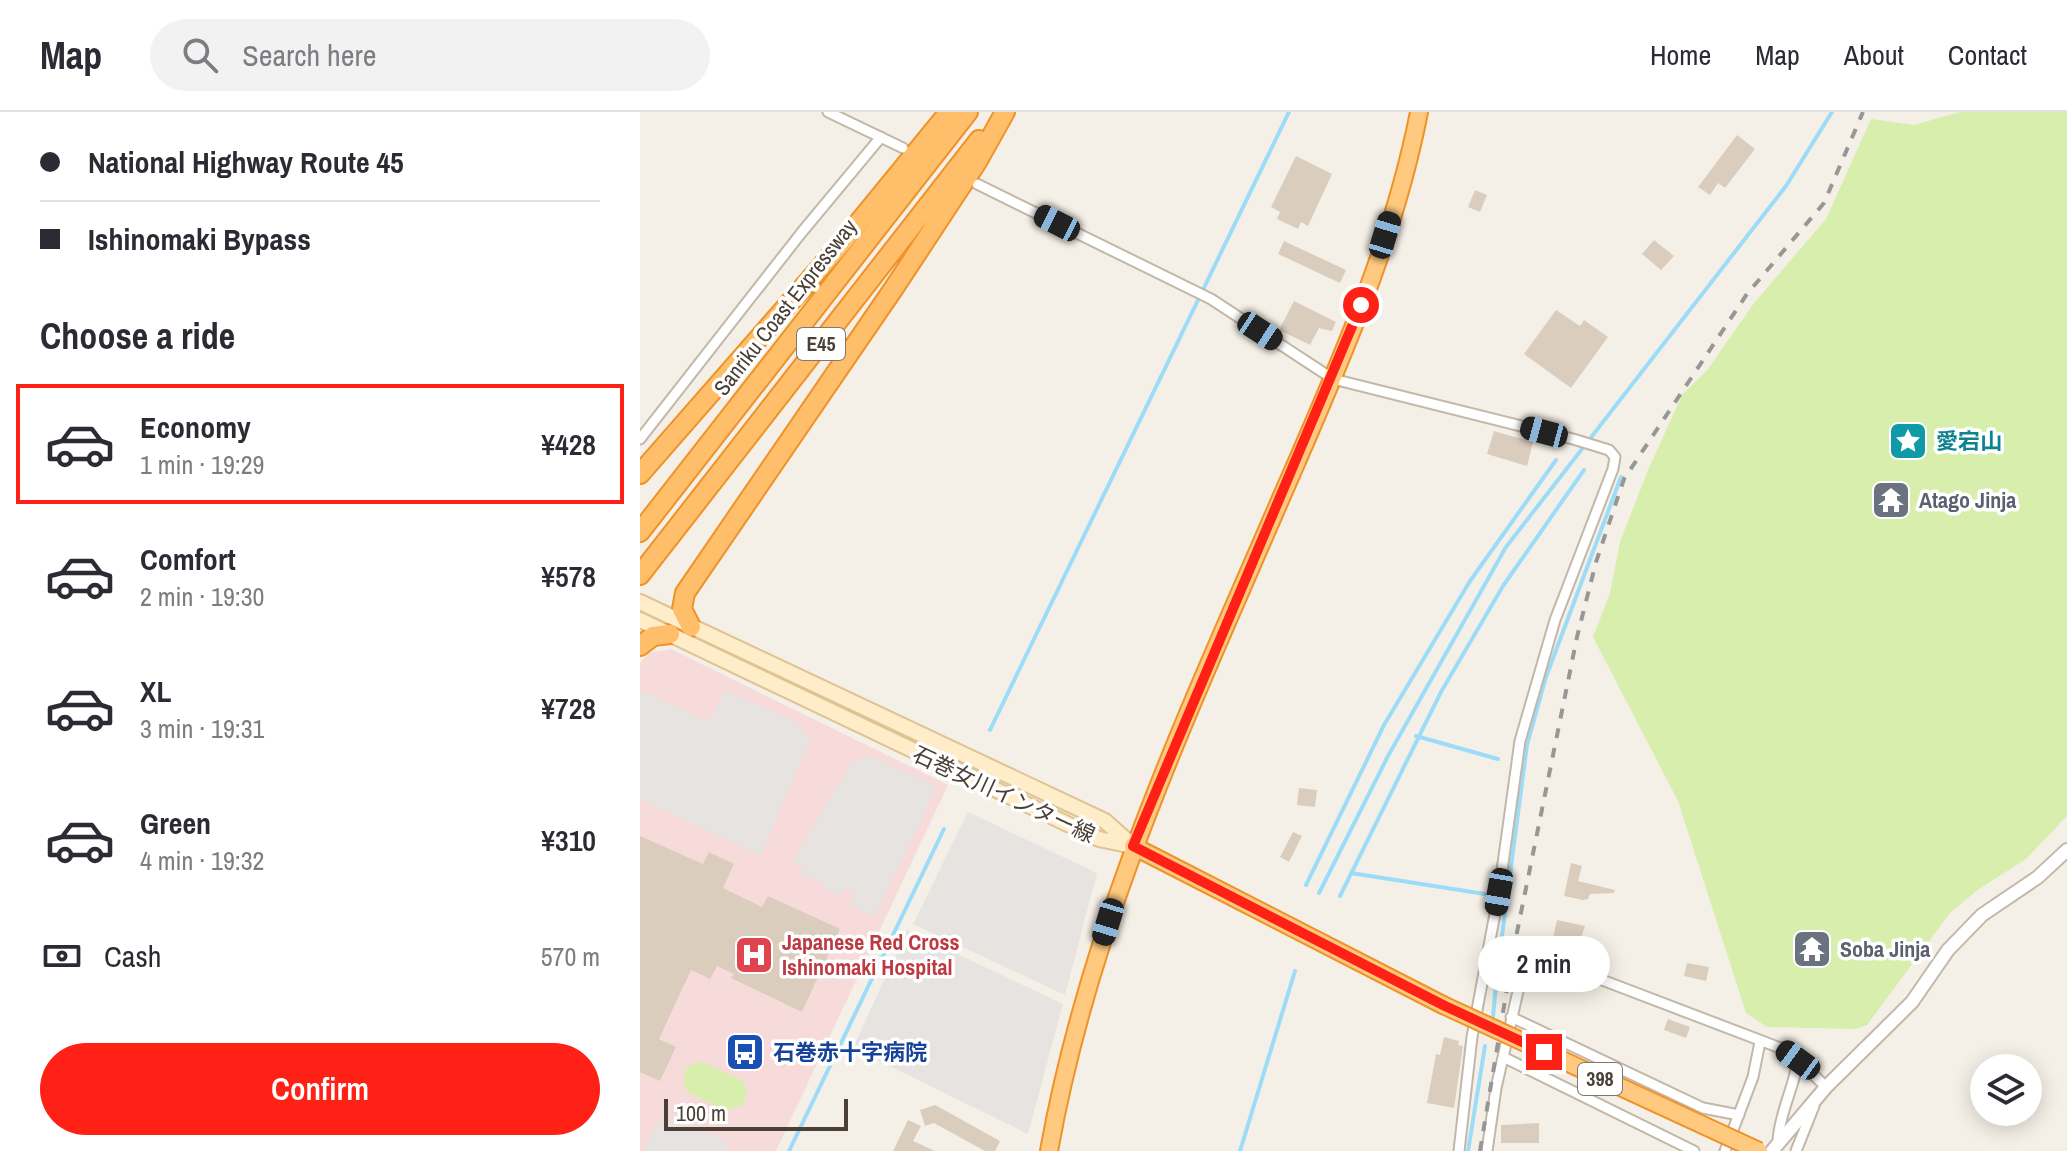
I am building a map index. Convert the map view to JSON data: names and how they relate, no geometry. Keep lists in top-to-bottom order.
{
  "streets": {
    "highway": ["Sanriku Coast Expressway", "E45", "398"],
    "main road": ["石巻女川インター線"]
  },
  "crossings": [
    ["石巻女川インター線", "398"]
  ],
  "places": {
    "place": ["愛宕山"],
    "temple": ["Atago Jinja", "Soba Jinja"],
    "hospital": ["Japanese Red Cross Ishinomaki Hospital"],
    "bus stop": ["石巻赤十字病院"]
  },
  "scale_bar": "100 m",
  "page": {
    "header": "Map",
    "search": "Search here",
    "nav": [
      "Home",
      "Map",
      "About",
      "Contact"
    ],
    "banner": ["National Highway Route 45", "Ishinomaki Bypass"],
    "heading": "Choose a ride",
    "list": [
      {
        "name": "Economy",
        "note": "1 min · 19:29",
        "value": "¥428"
      },
      {
        "name": "Comfort",
        "note": "2 min · 19:30",
        "value": "¥578"
      },
      {
        "name": "XL",
        "note": "3 min · 19:31",
        "value": "¥728"
      },
      {
        "name": "Green",
        "note": "4 min · 19:32",
        "value": "¥310"
      }
    ],
    "pay": ["Cash", "570 m"],
    "bubble": "2 min",
    "buttons": "Confirm",
    "scale": "100 m"
  }
}
